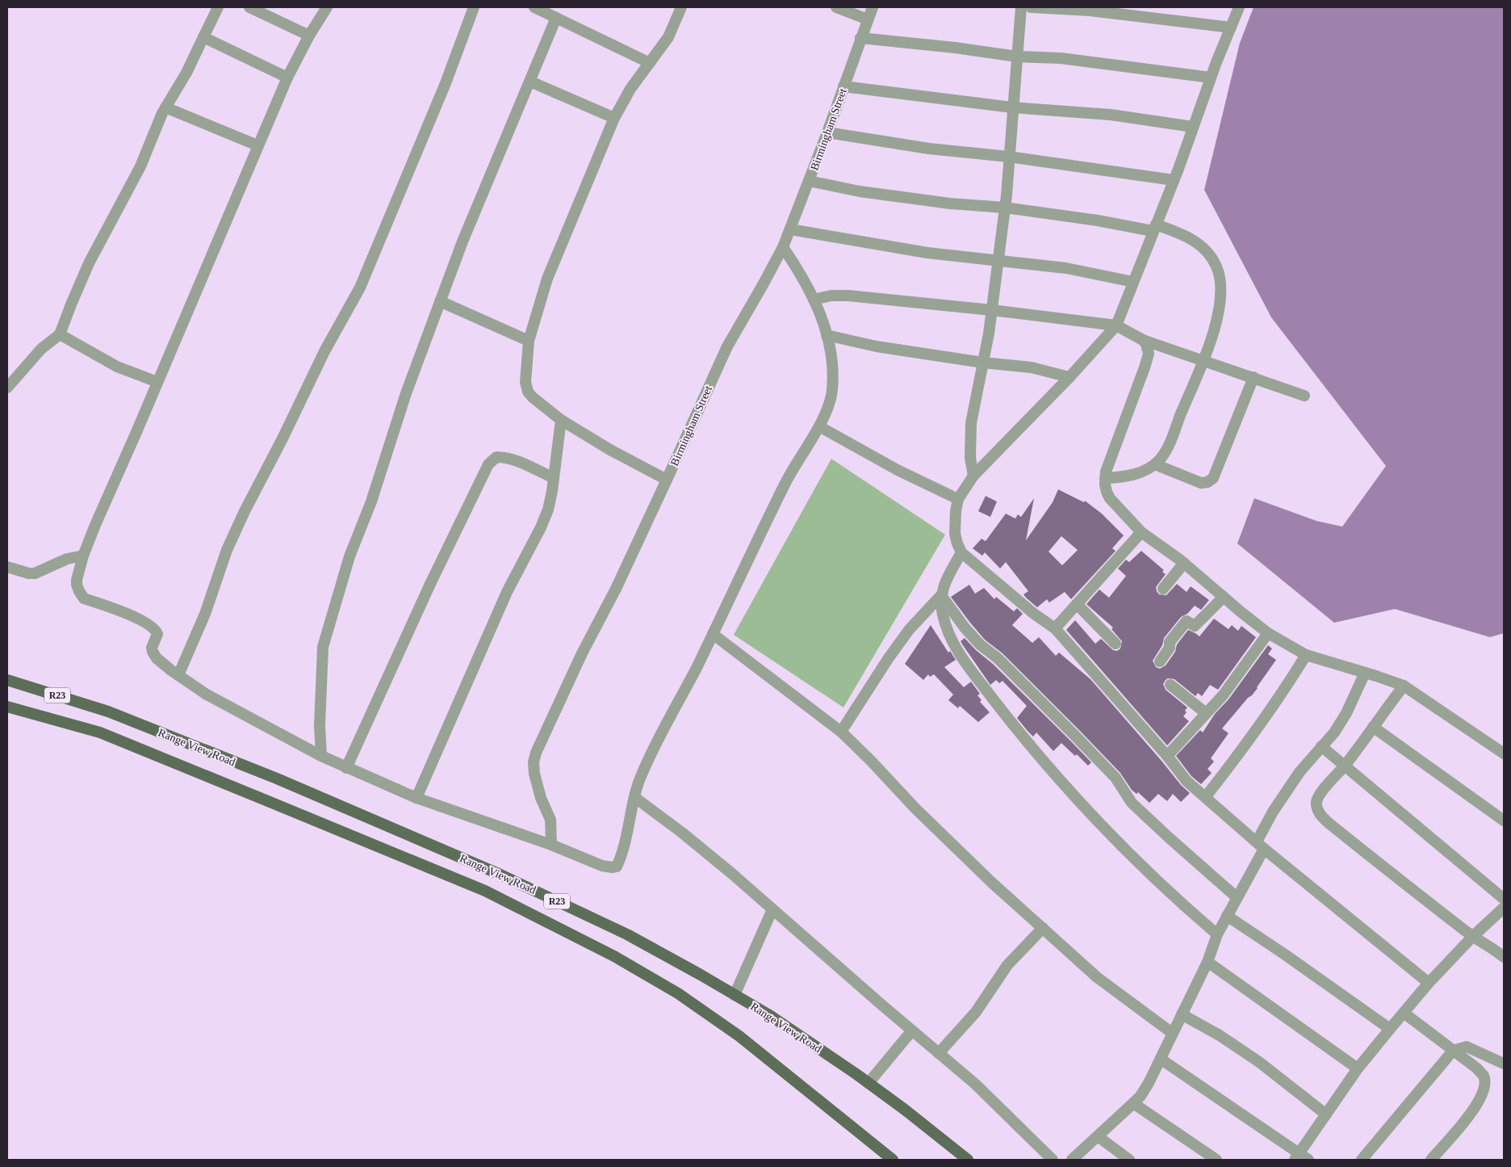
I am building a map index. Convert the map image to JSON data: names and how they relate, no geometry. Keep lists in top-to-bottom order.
{
  "streets": {
    "main road": ["R23", "Range View Road"],
    "street": ["Birmingham Street"]
  }
}
